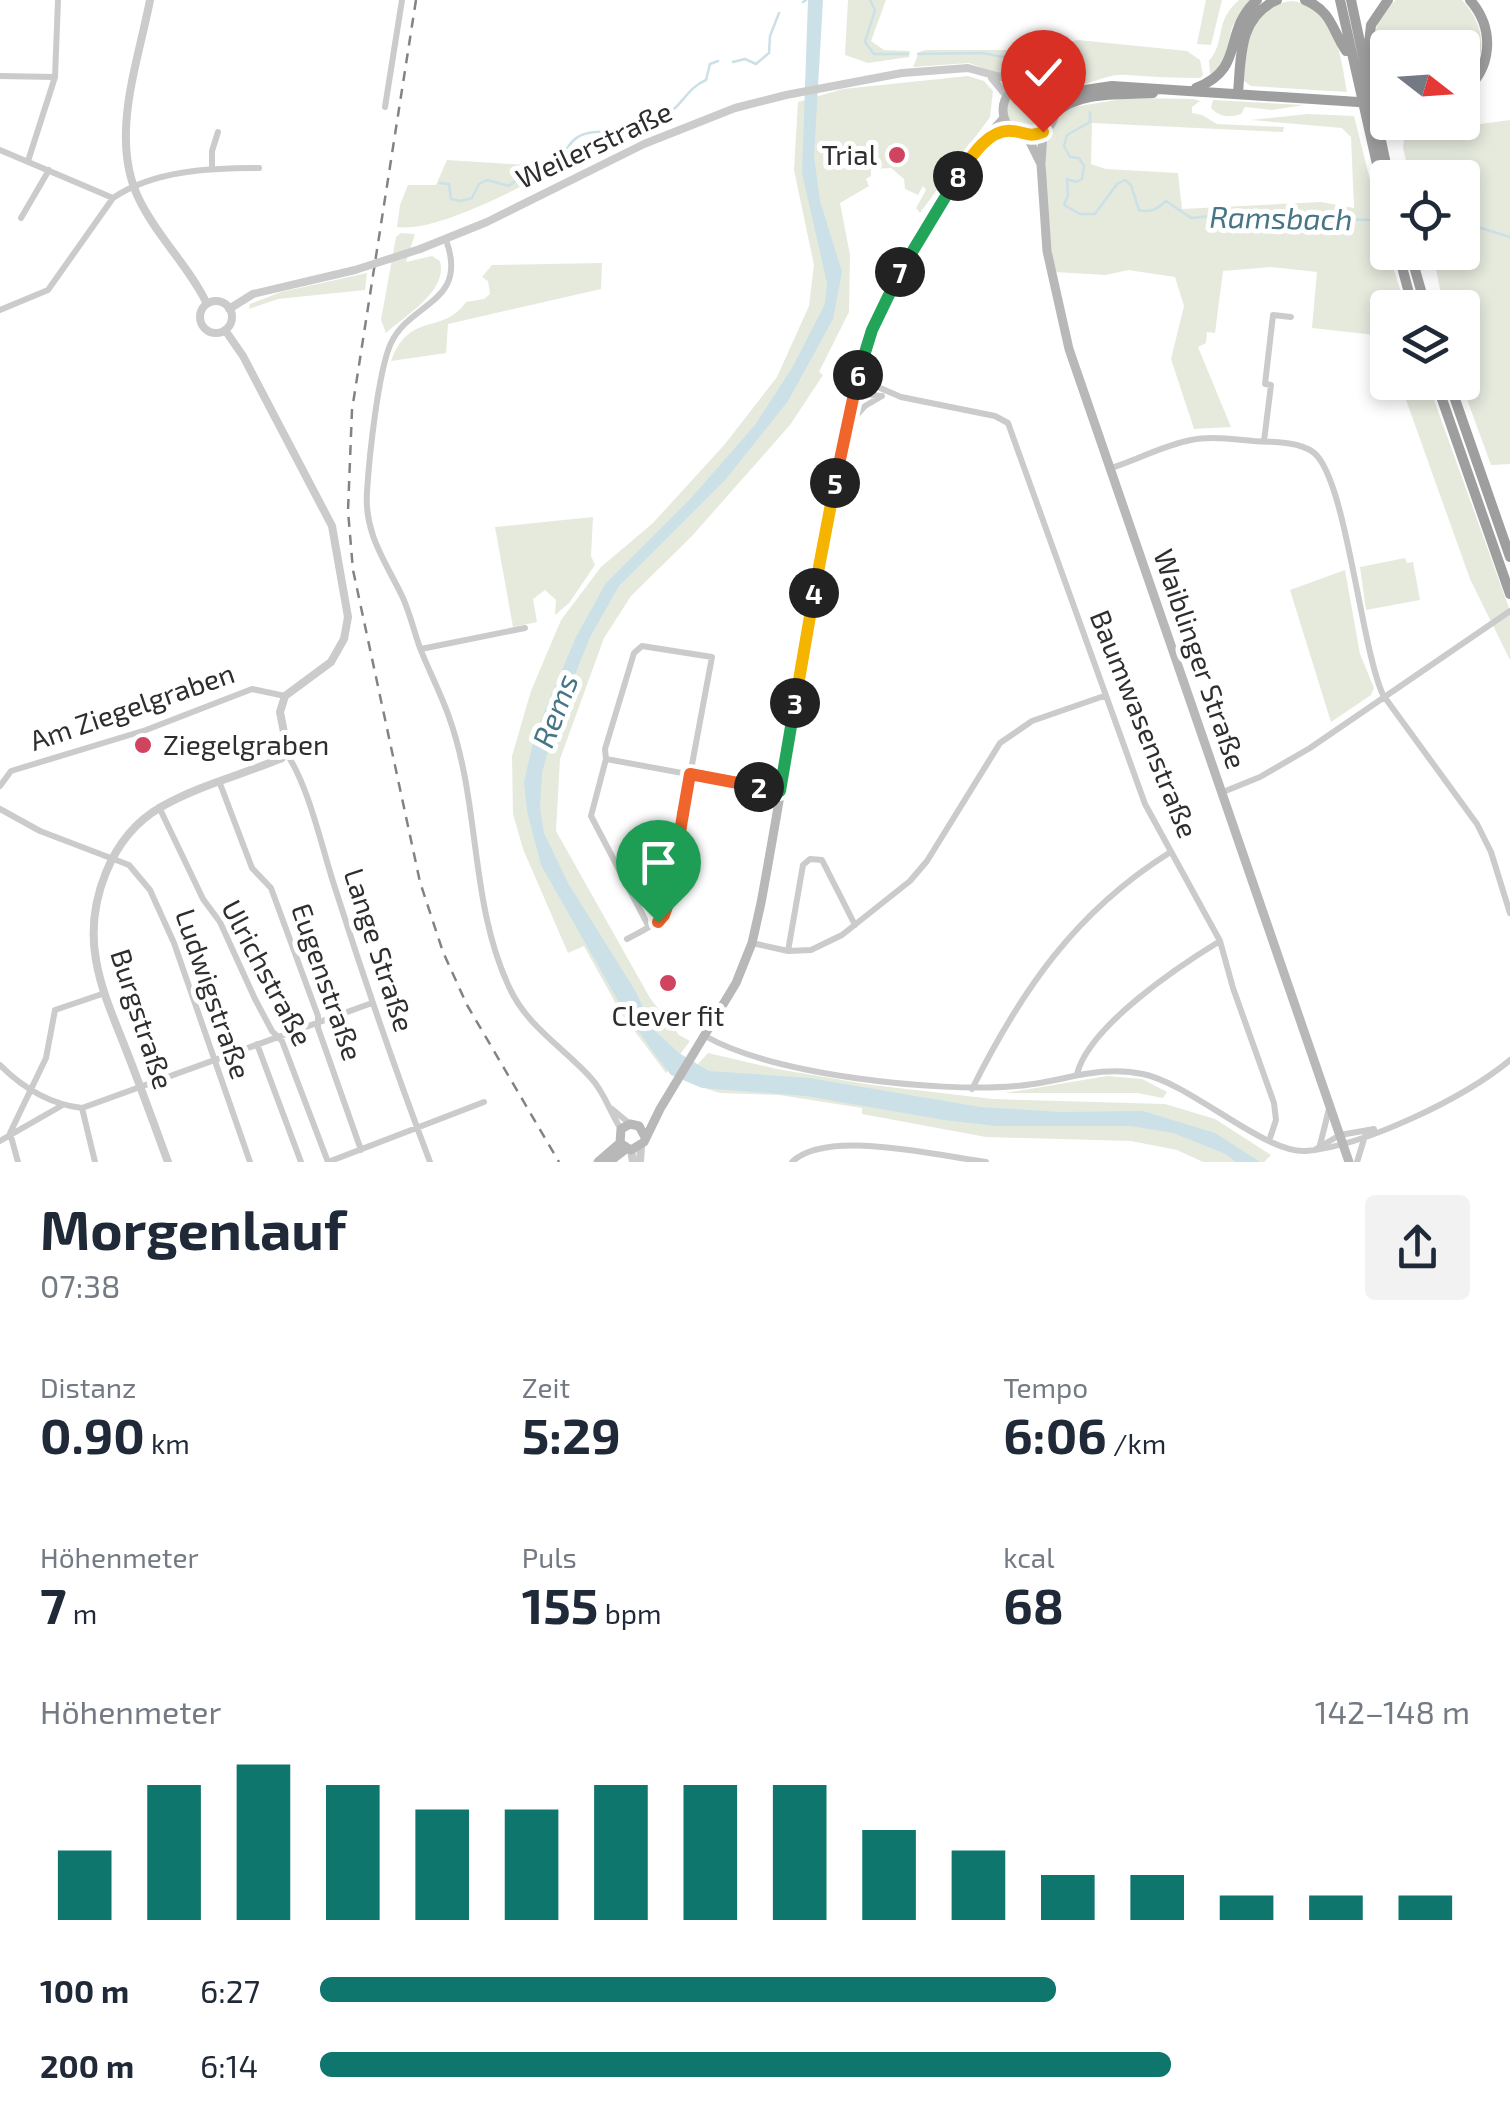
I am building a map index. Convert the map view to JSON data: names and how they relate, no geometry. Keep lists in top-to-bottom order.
{
  "streets": {
    "main road": ["Waiblinger Straße"],
    "street": [
      "Weilerstraße",
      "Am Ziegelgraben",
      "Baumwasenstraße",
      "Lange Straße",
      "Ulrichstraße",
      "Eugenstraße",
      "Ludwigstraße",
      "Burgstraße"
    ]
  },
  "crossings": [
    ["Weilerstraße", "Waiblinger Straße"],
    ["Lange Straße", "Burgstraße"],
    ["Ulrichstraße", "Burgstraße"],
    ["Eugenstraße", "Burgstraße"],
    ["Ludwigstraße", "Burgstraße"]
  ],
  "water": ["Ramsbach", "Rems"],
  "places": ["Trial", "Ziegelgraben", "Clever fit"],
  "north": "right",
  "page": {
    "pins": [
      "8",
      "7",
      "6",
      "5",
      "4",
      "3",
      "2"
    ],
    "heading": ["Morgenlauf", "07:38"],
    "stats": [
      ["Distanz", "0.90 km"],
      ["Zeit", "5:29"],
      ["Tempo", "6:06 /km"],
      ["Höhenmeter", "7 m"],
      ["Puls", "155 bpm"],
      ["kcal", "68"]
    ],
    "chart": ["Höhenmeter", "142–148 m"],
    "list": [
      {
        "name": "100 m",
        "note": "6:27"
      },
      {
        "name": "200 m",
        "note": "6:14"
      }
    ]
  }
}
